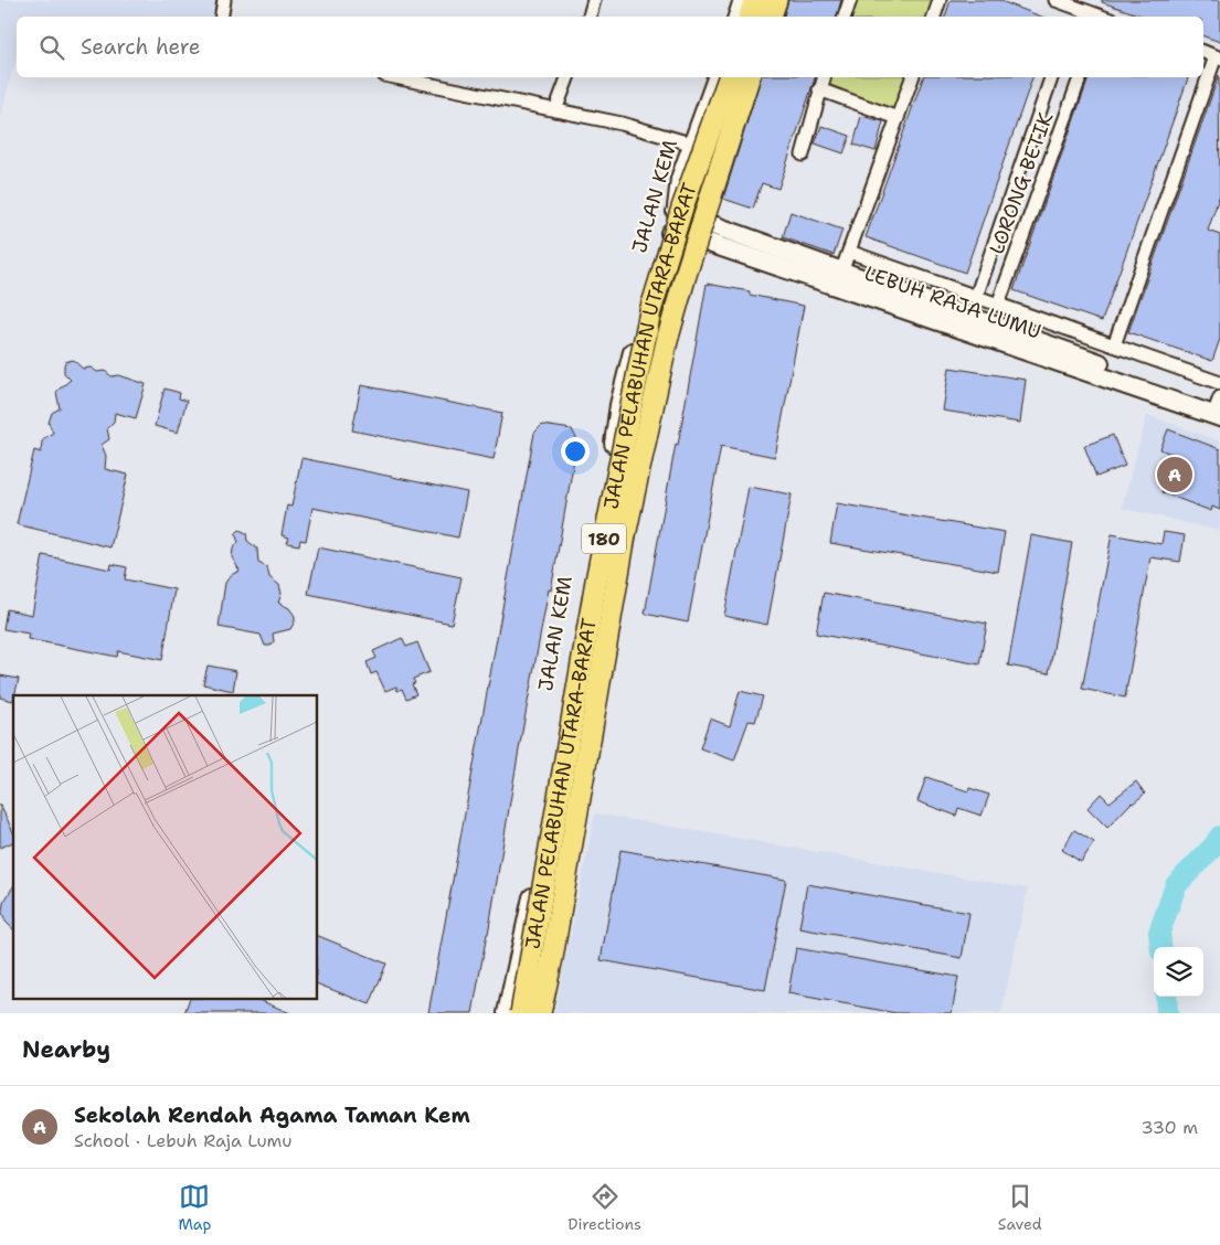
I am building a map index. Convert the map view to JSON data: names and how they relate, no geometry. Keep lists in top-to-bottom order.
{
  "streets": {
    "main road": ["JALAN PELABUHAN UTARA-BARAT", "180"],
    "street": ["LORONG BETIK", "JALAN KEM", "LEBUH RAJA LUMU"]
  },
  "crossings": [
    ["JALAN KEM", "LEBUH RAJA LUMU"]
  ],
  "page": {
    "search": "Search here",
    "pins": "A",
    "heading": "Nearby",
    "list": [
      {
        "mark": "A",
        "name": "Sekolah Rendah Agama Taman Kem",
        "note": "School · Lebuh Raja Lumu",
        "value": "330 m"
      }
    ],
    "nav": ["Map", "Directions", "Saved"]
  }
}
